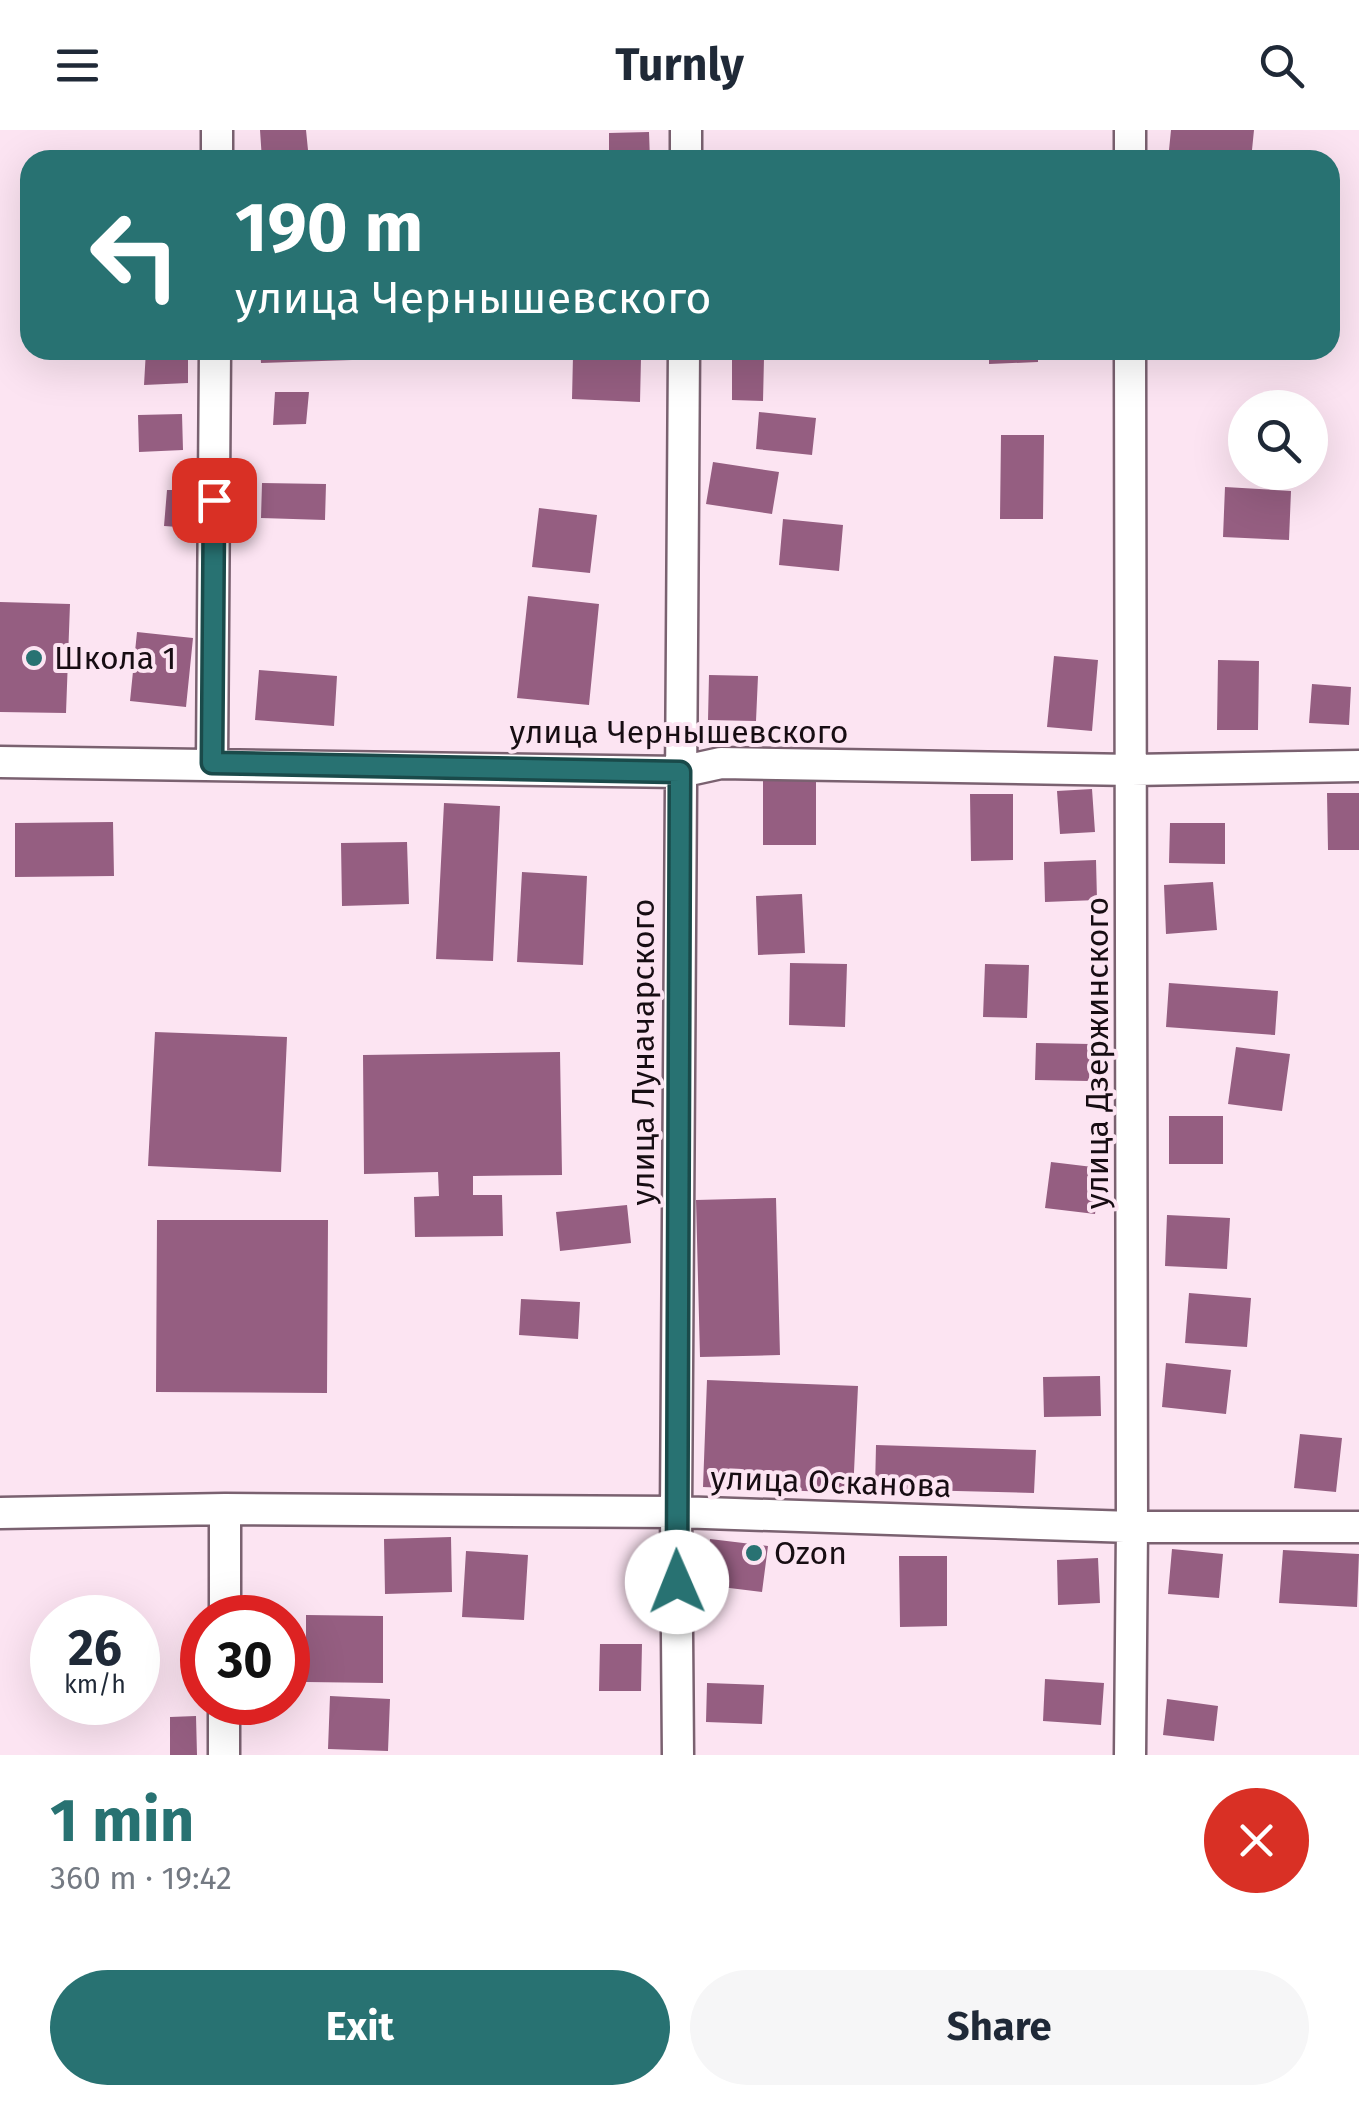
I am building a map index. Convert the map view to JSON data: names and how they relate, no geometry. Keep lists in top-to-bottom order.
{
  "streets": {
    "street": [
      "улица Чернышевского",
      "улица Луначарского",
      "улица Дзержинского",
      "улица Осканова"
    ]
  },
  "crossings": [
    ["улица Чернышевского", "улица Луначарского"],
    ["улица Чернышевского", "улица Дзержинского"],
    ["улица Луначарского", "улица Осканова"],
    ["улица Дзержинского", "улица Осканова"]
  ],
  "places": ["Школа 1", "Ozon"],
  "page": {
    "header": "Turnly",
    "turn": ["190 m", "улица Чернышевского"],
    "speed": "26 km/h",
    "limit": "30",
    "heading": ["1 min", "360 m · 19:42"],
    "buttons": ["Exit", "Share"]
  }
}
